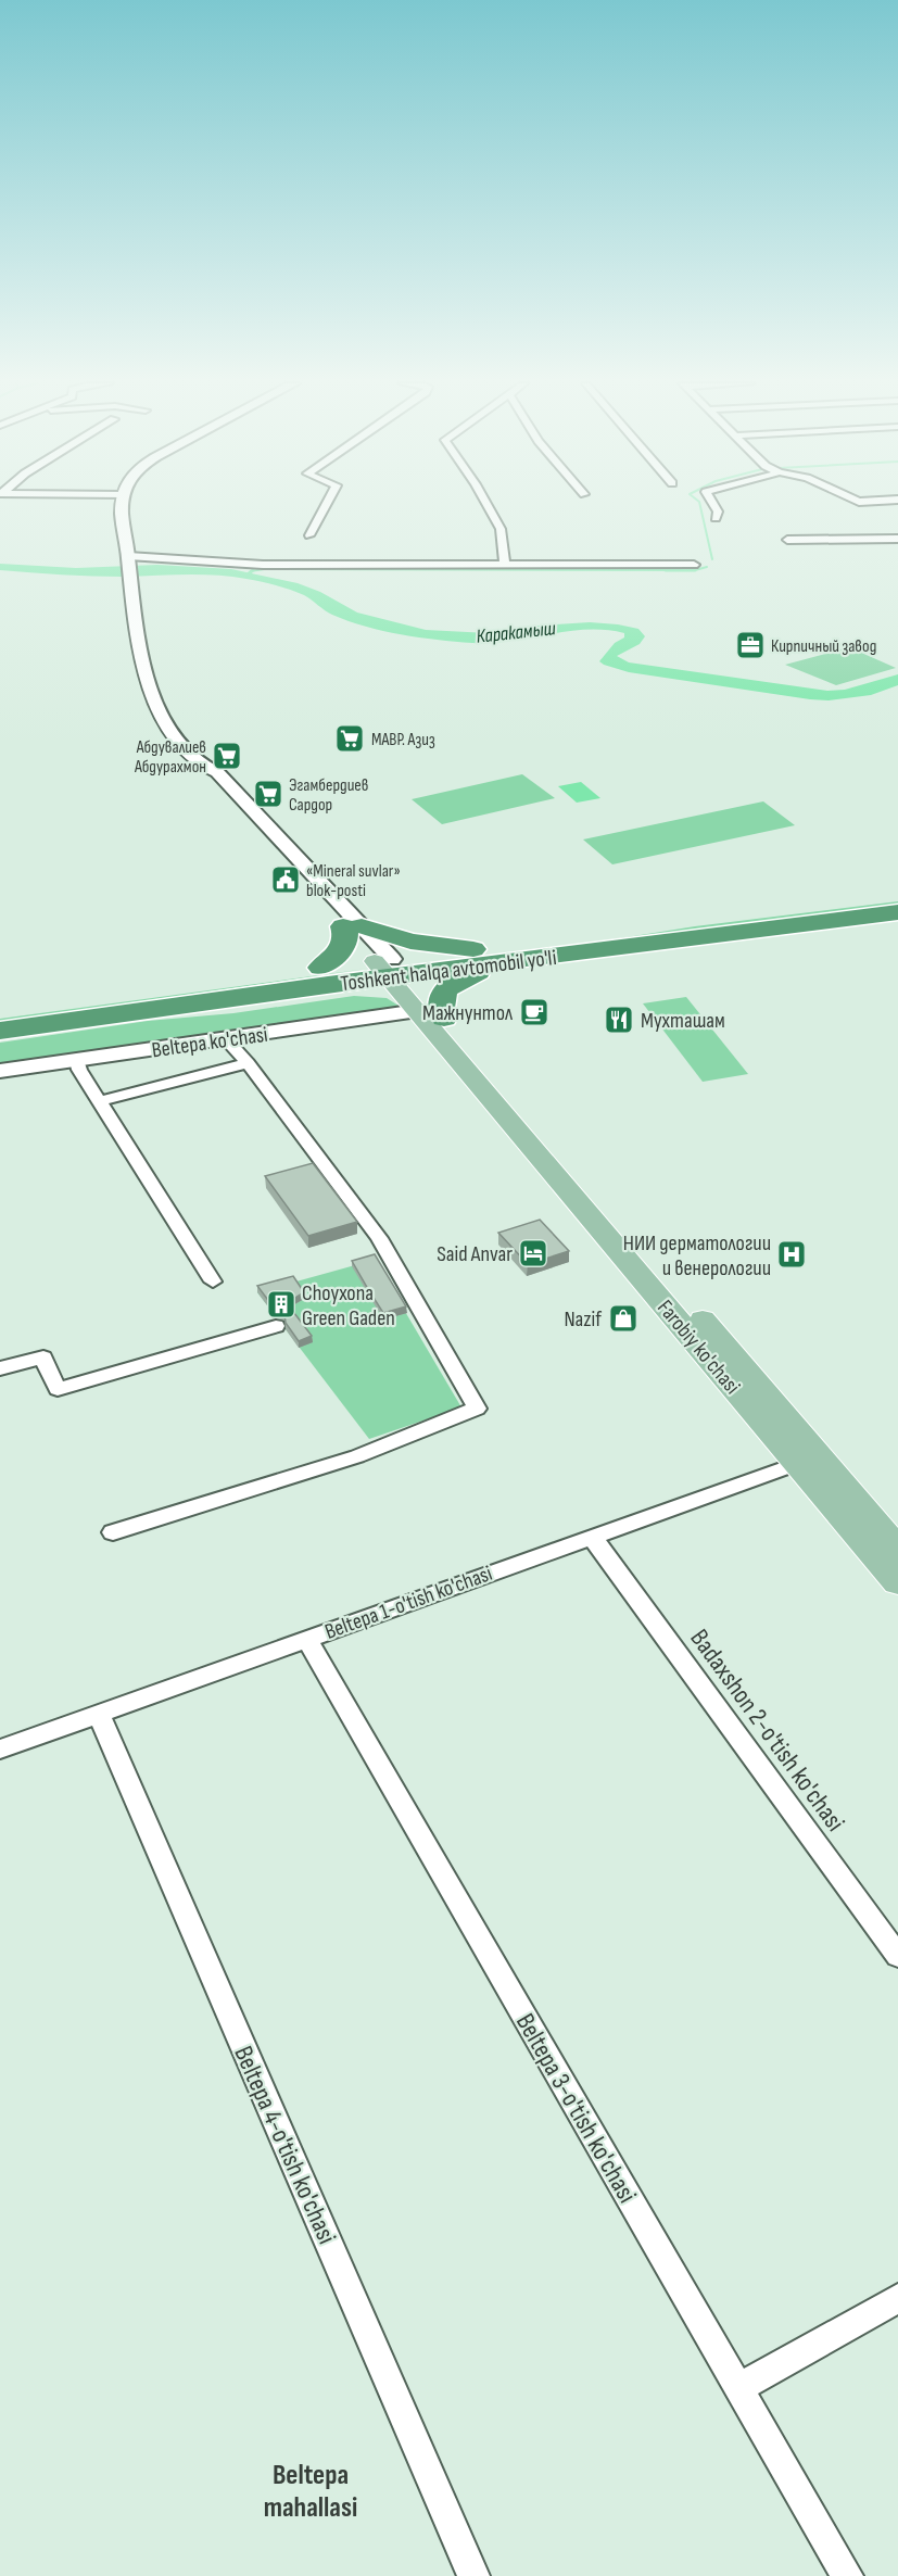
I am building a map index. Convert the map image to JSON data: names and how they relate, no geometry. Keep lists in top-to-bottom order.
{
  "streets": {
    "highway": ["Toshkent halqa avtomobil yo'li"],
    "main road": ["Beltepa ko'chasi", "Farobiy ko'chasi"],
    "street": [
      "Beltepa 1-o'tish ko'chasi",
      "Badaxshon 2-o'tish ko'chasi",
      "Beltepa 3-o'tish ko'chasi",
      "Beltepa 4-o'tish ko'chasi"
    ]
  },
  "crossings": [
    ["Toshkent halqa avtomobil yo'li", "Farobiy ko'chasi"],
    ["Beltepa ko'chasi", "Farobiy ko'chasi"],
    ["Farobiy ko'chasi", "Beltepa 1-o'tish ko'chasi"],
    ["Beltepa 1-o'tish ko'chasi", "Badaxshon 2-o'tish ko'chasi"],
    ["Beltepa 1-o'tish ko'chasi", "Beltepa 3-o'tish ko'chasi"],
    ["Beltepa 1-o'tish ko'chasi", "Beltepa 4-o'tish ko'chasi"]
  ],
  "districts": ["Beltepa mahallasi"],
  "water": ["Каракамыш"],
  "places": {
    "office": ["Кирпичный завод"],
    "supermarket": ["МАВР. Азиз", "Абдувалиев Абдурахмон", "Эгамбердиев Сардор"],
    "public building": ["«Mineral suvlar» blok-posti"],
    "cafe": ["Мажнунтол"],
    "restaurant": ["Мухташам"],
    "hotel": ["Said Anvar"],
    "hospital": ["НИИ дерматологии и венерологии"],
    "building": ["Choyxona Green Gaden"],
    "shop": ["Nazif"]
  }
}
